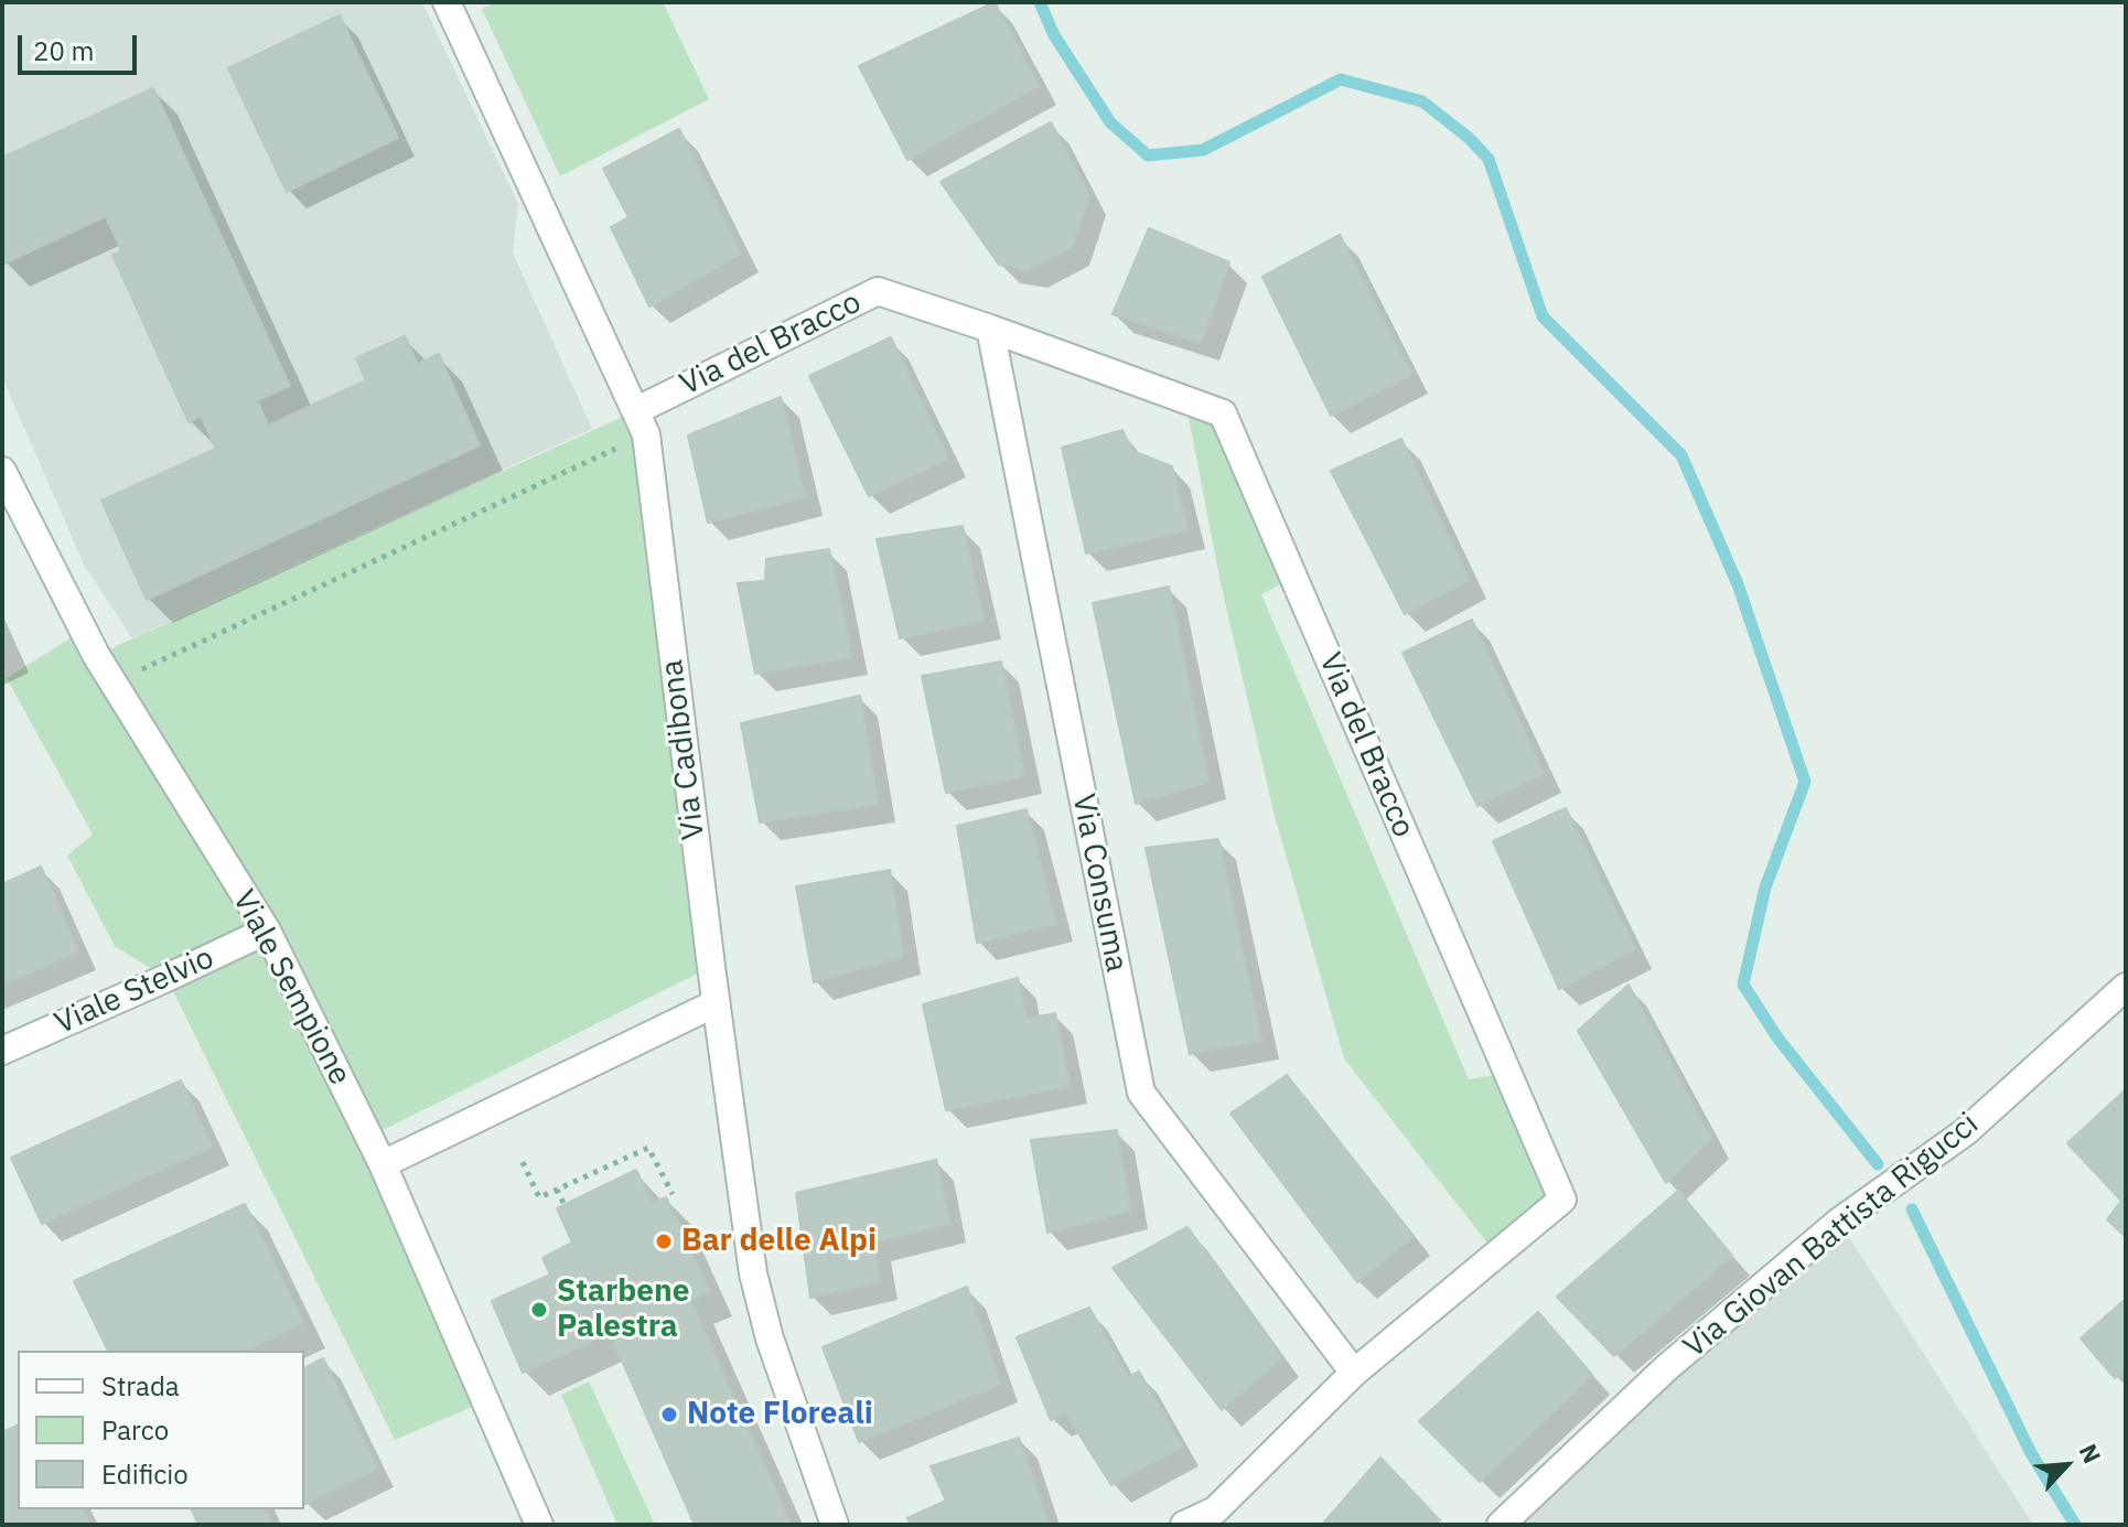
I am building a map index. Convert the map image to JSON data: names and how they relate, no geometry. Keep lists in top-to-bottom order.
{
  "streets": {
    "street": [
      "Via del Bracco",
      "Via Cadibona",
      "Via Consuma",
      "Viale Sempione",
      "Viale Stelvio",
      "Via Giovan Battista Rigucci"
    ]
  },
  "crossings": [
    ["Via del Bracco", "Via Cadibona"],
    ["Via del Bracco", "Via Consuma"],
    ["Viale Sempione", "Viale Stelvio"]
  ],
  "places": ["Bar delle Alpi", "Starbene Palestra", "Note Floreali"],
  "legend": ["Strada", "Parco", "Edificio"],
  "scale_bar": "20 m",
  "north": "top right"
}
